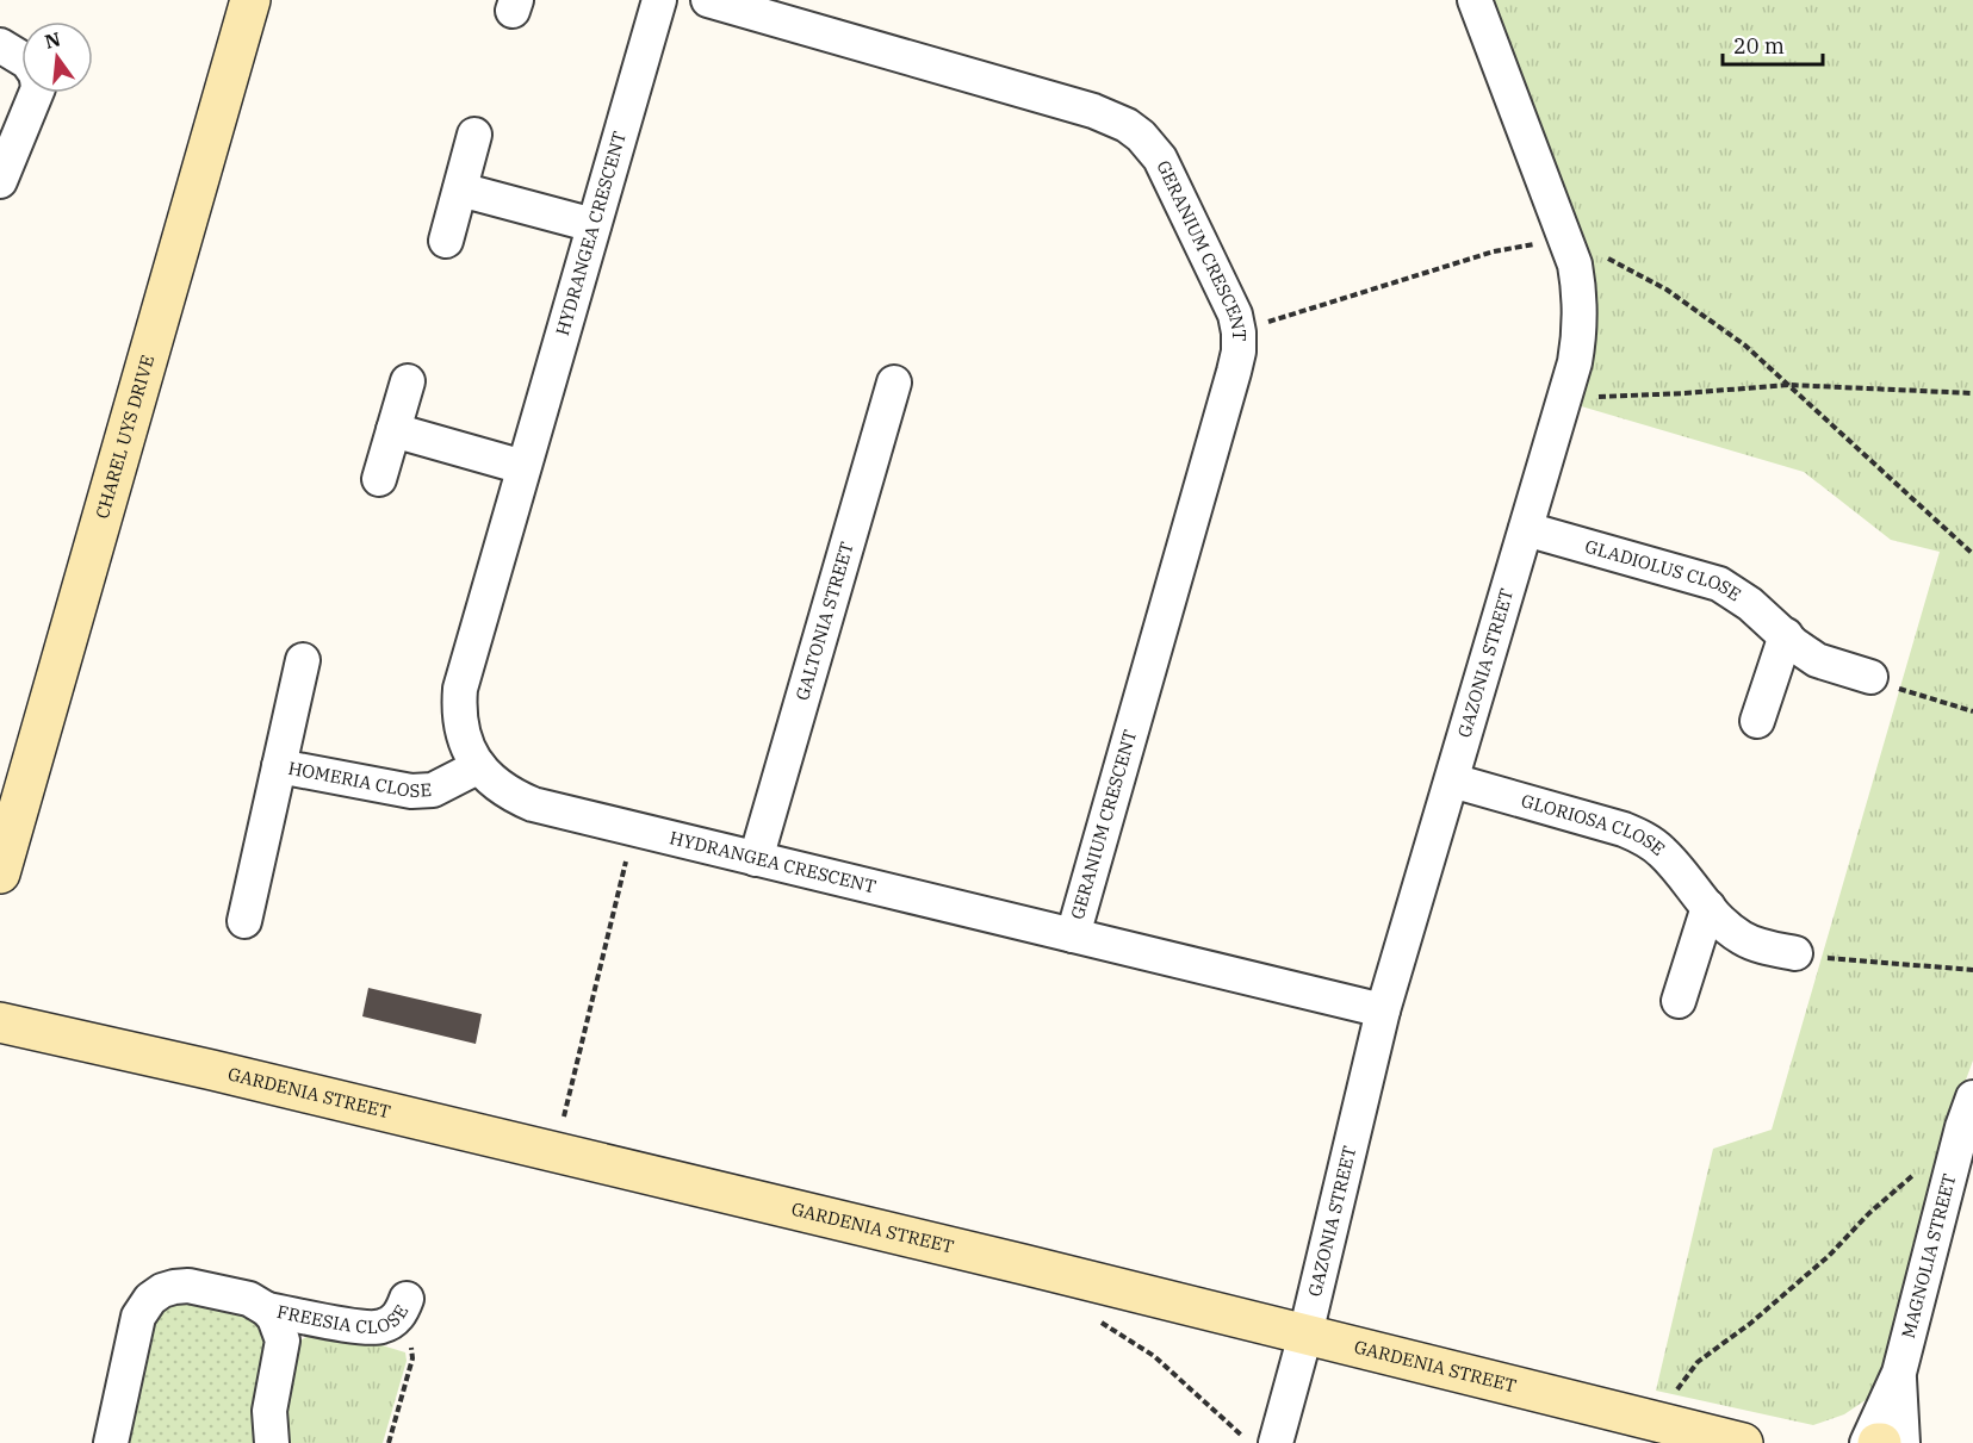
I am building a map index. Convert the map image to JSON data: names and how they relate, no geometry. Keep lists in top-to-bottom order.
{
  "streets": {
    "street": [
      "HYDRANGEA CRESCENT",
      "GERANIUM CRESCENT",
      "CHAREL UYS DRIVE",
      "GLADIOLUS CLOSE",
      "GALTONIA STREET",
      "GAZONIA STREET",
      "HOMERIA CLOSE",
      "GLORIOSA CLOSE",
      "GARDENIA STREET",
      "MAGNOLIA STREET",
      "FREESIA CLOSE"
    ]
  },
  "crossings": [
    ["HYDRANGEA CRESCENT", "GERANIUM CRESCENT"],
    ["HYDRANGEA CRESCENT", "GALTONIA STREET"],
    ["HYDRANGEA CRESCENT", "GAZONIA STREET"],
    ["HYDRANGEA CRESCENT", "HOMERIA CLOSE"],
    ["GLADIOLUS CLOSE", "GAZONIA STREET"],
    ["GAZONIA STREET", "GLORIOSA CLOSE"],
    ["GAZONIA STREET", "GARDENIA STREET"]
  ],
  "scale_bar": "20 m",
  "north": "top"
}
